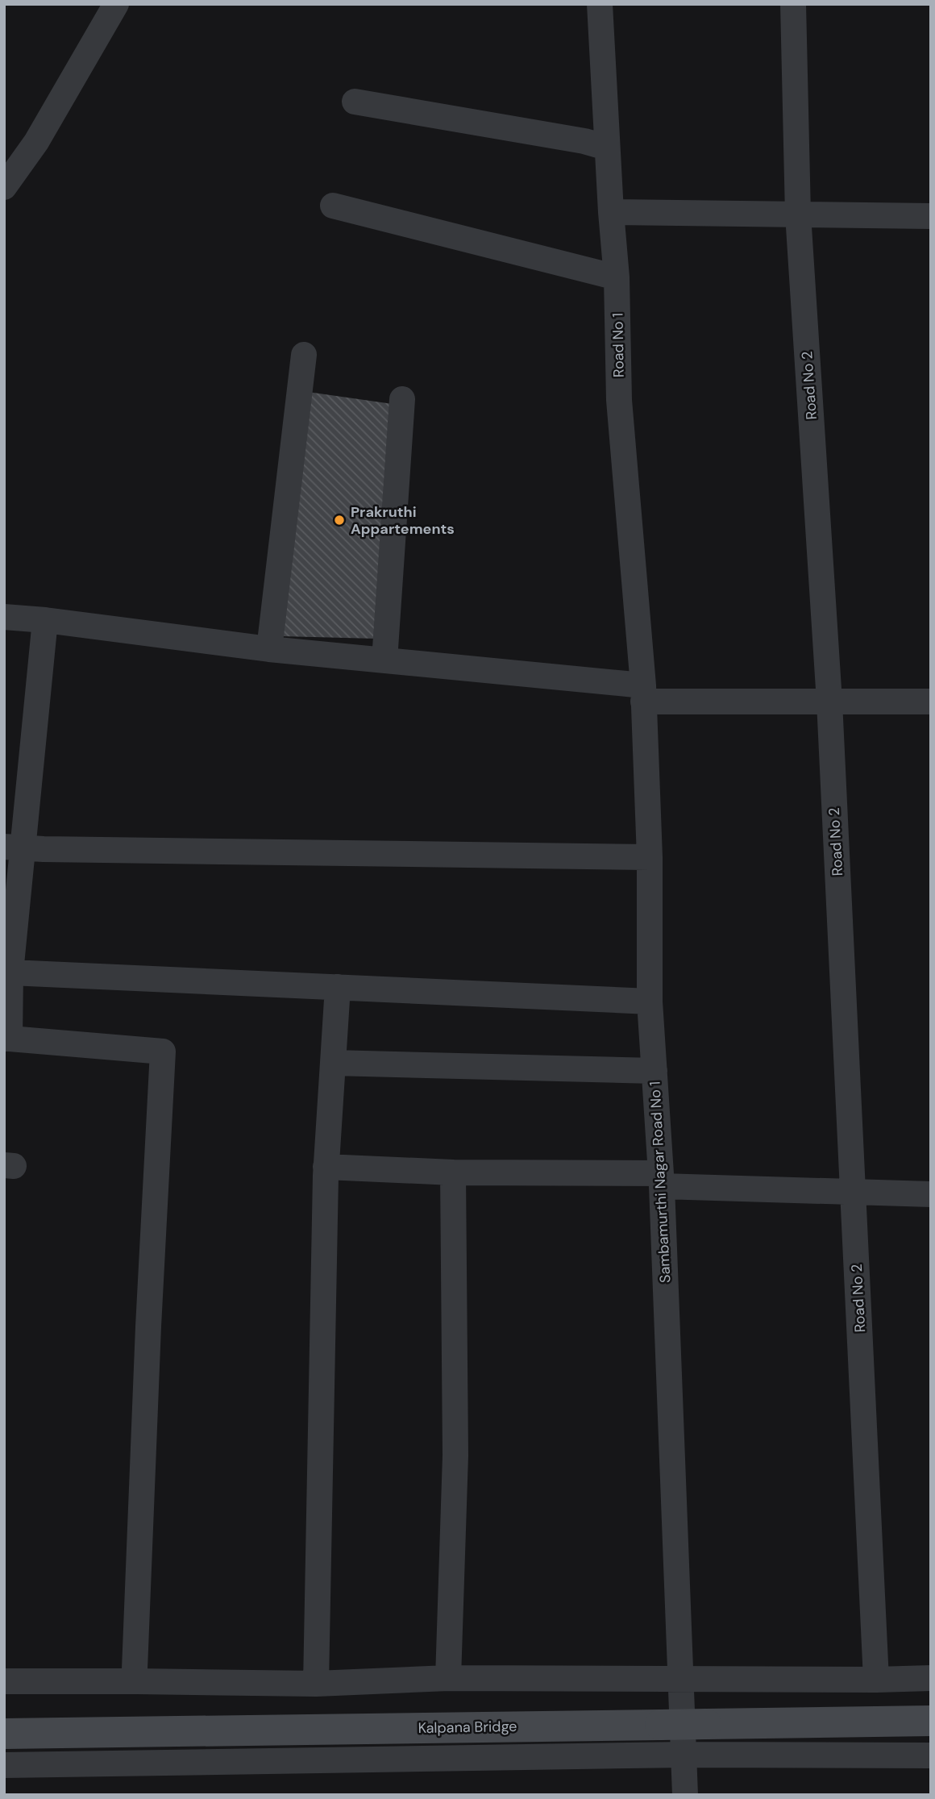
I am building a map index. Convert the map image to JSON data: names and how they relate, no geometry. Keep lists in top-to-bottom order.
{
  "streets": {
    "main road": ["Kalpana Bridge"],
    "street": ["Road No 1", "Road No 2", "Sambamurthi Nagar Road No 1"]
  },
  "crossings": [
    ["Road No 1", "Sambamurthi Nagar Road No 1"]
  ],
  "places": ["Prakruthi Appartements"]
}
